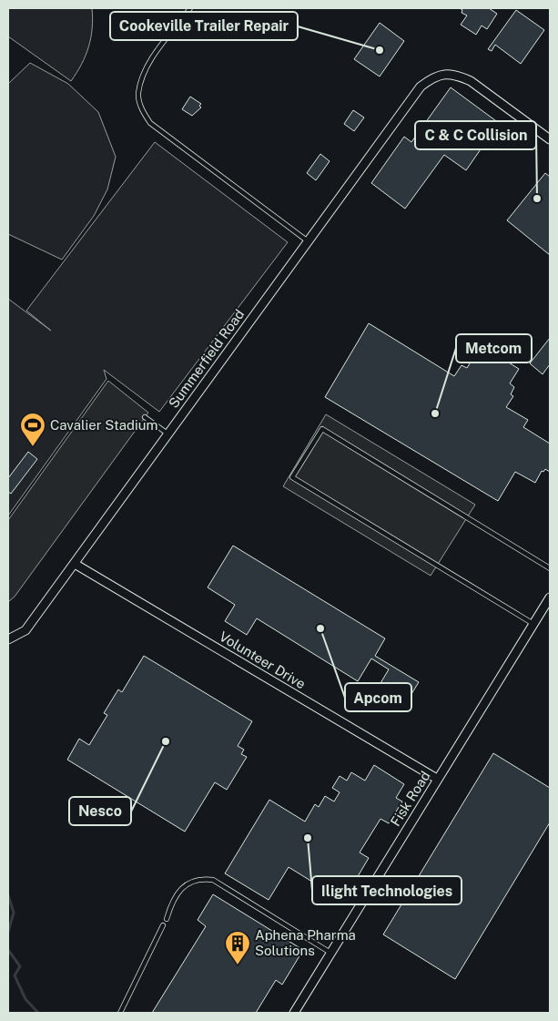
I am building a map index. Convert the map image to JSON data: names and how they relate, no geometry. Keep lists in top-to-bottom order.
{
  "streets": {
    "street": ["Summerfield Road", "Volunteer Drive", "Fisk Road"]
  },
  "crossings": [
    ["Summerfield Road", "Volunteer Drive"],
    ["Volunteer Drive", "Fisk Road"]
  ],
  "places": {
    "other": [
      "Cookeville Trailer Repair",
      "C & C Collision",
      "Metcom",
      "Apcom",
      "Nesco",
      "Ilight Technologies"
    ],
    "sports": ["Cavalier Stadium"],
    "building": ["Aphena Pharma Solutions"]
  }
}
